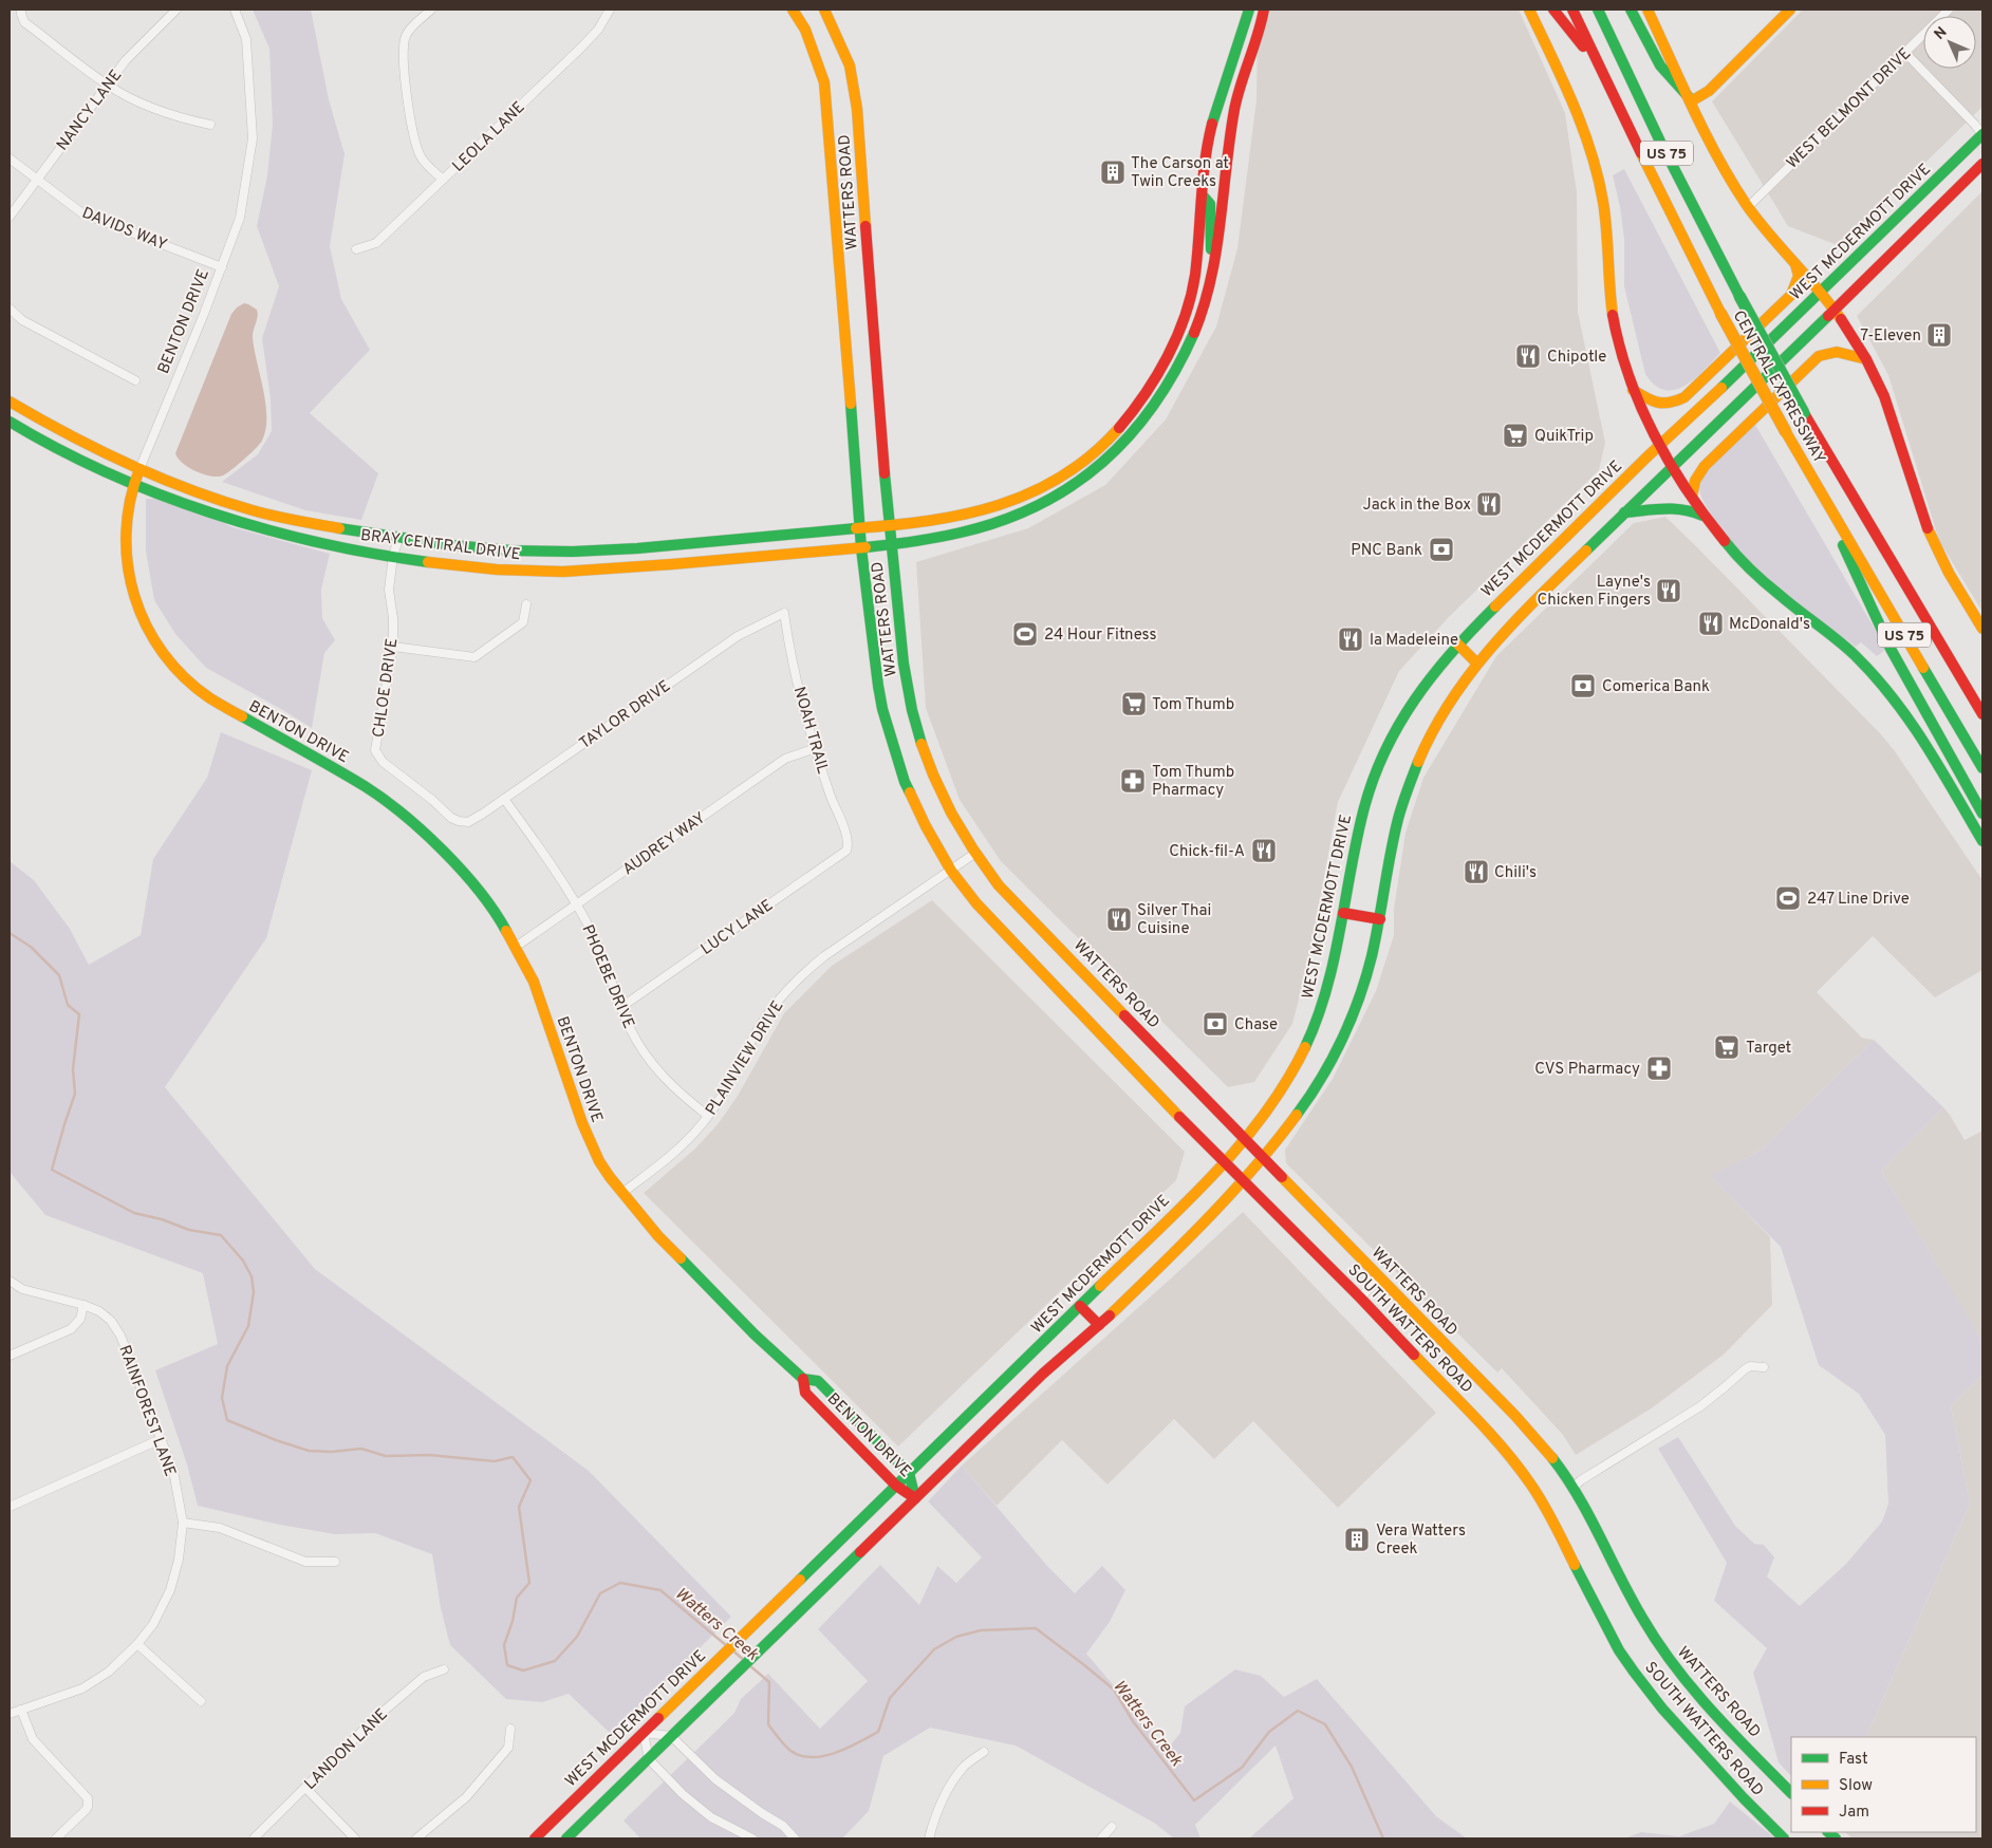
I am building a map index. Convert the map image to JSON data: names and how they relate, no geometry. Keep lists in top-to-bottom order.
{
  "streets": {
    "main road": [
      "US 75",
      "WATTERS ROAD",
      "WEST MCDERMOTT DRIVE",
      "BENTON DRIVE",
      "CENTRAL EXPRESSWAY",
      "BRAY CENTRAL DRIVE",
      "SOUTH WATTERS ROAD"
    ],
    "street": [
      "WEST BELMONT DRIVE",
      "NANCY LANE",
      "LEOLA LANE",
      "DAVIDS WAY",
      "CHLOE DRIVE",
      "TAYLOR DRIVE",
      "NOAH TRAIL",
      "AUDREY WAY",
      "LUCY LANE",
      "PHOEBE DRIVE",
      "PLAINVIEW DRIVE",
      "RAINFOREST LANE",
      "LANDON LANE"
    ]
  },
  "crossings": [
    ["NANCY LANE", "DAVIDS WAY"],
    ["WATTERS ROAD", "WEST MCDERMOTT DRIVE"],
    ["WATTERS ROAD", "BRAY CENTRAL DRIVE"],
    ["WATTERS ROAD", "PLAINVIEW DRIVE"],
    ["WATTERS ROAD", "SOUTH WATTERS ROAD"],
    ["DAVIDS WAY", "BENTON DRIVE"],
    ["WEST MCDERMOTT DRIVE", "BENTON DRIVE"],
    ["BENTON DRIVE", "BRAY CENTRAL DRIVE"],
    ["BENTON DRIVE", "AUDREY WAY"],
    ["BENTON DRIVE", "PLAINVIEW DRIVE"],
    ["BRAY CENTRAL DRIVE", "CHLOE DRIVE"],
    ["CHLOE DRIVE", "TAYLOR DRIVE"],
    ["TAYLOR DRIVE", "NOAH TRAIL"],
    ["TAYLOR DRIVE", "PHOEBE DRIVE"],
    ["NOAH TRAIL", "AUDREY WAY"],
    ["NOAH TRAIL", "LUCY LANE"],
    ["AUDREY WAY", "PHOEBE DRIVE"],
    ["LUCY LANE", "PHOEBE DRIVE"],
    ["PHOEBE DRIVE", "PLAINVIEW DRIVE"]
  ],
  "water": ["Watters Creek"],
  "places": {
    "building": ["The Carson at Twin Creeks", "7-Eleven", "Vera Watters Creek"],
    "restaurant": [
      "Chipotle",
      "Jack in the Box",
      "Layne's Chicken Fingers",
      "McDonald's",
      "la Madeleine",
      "Chick-fil-A",
      "Chili's",
      "Silver Thai Cuisine"
    ],
    "supermarket": ["QuikTrip", "Tom Thumb", "Target"],
    "bank": ["PNC Bank", "Comerica Bank", "Chase"],
    "sports": ["24 Hour Fitness", "247 Line Drive"],
    "pharmacy": ["Tom Thumb Pharmacy", "CVS Pharmacy"]
  },
  "legend": ["Fast", "Slow", "Jam"],
  "north": "top left"
}
